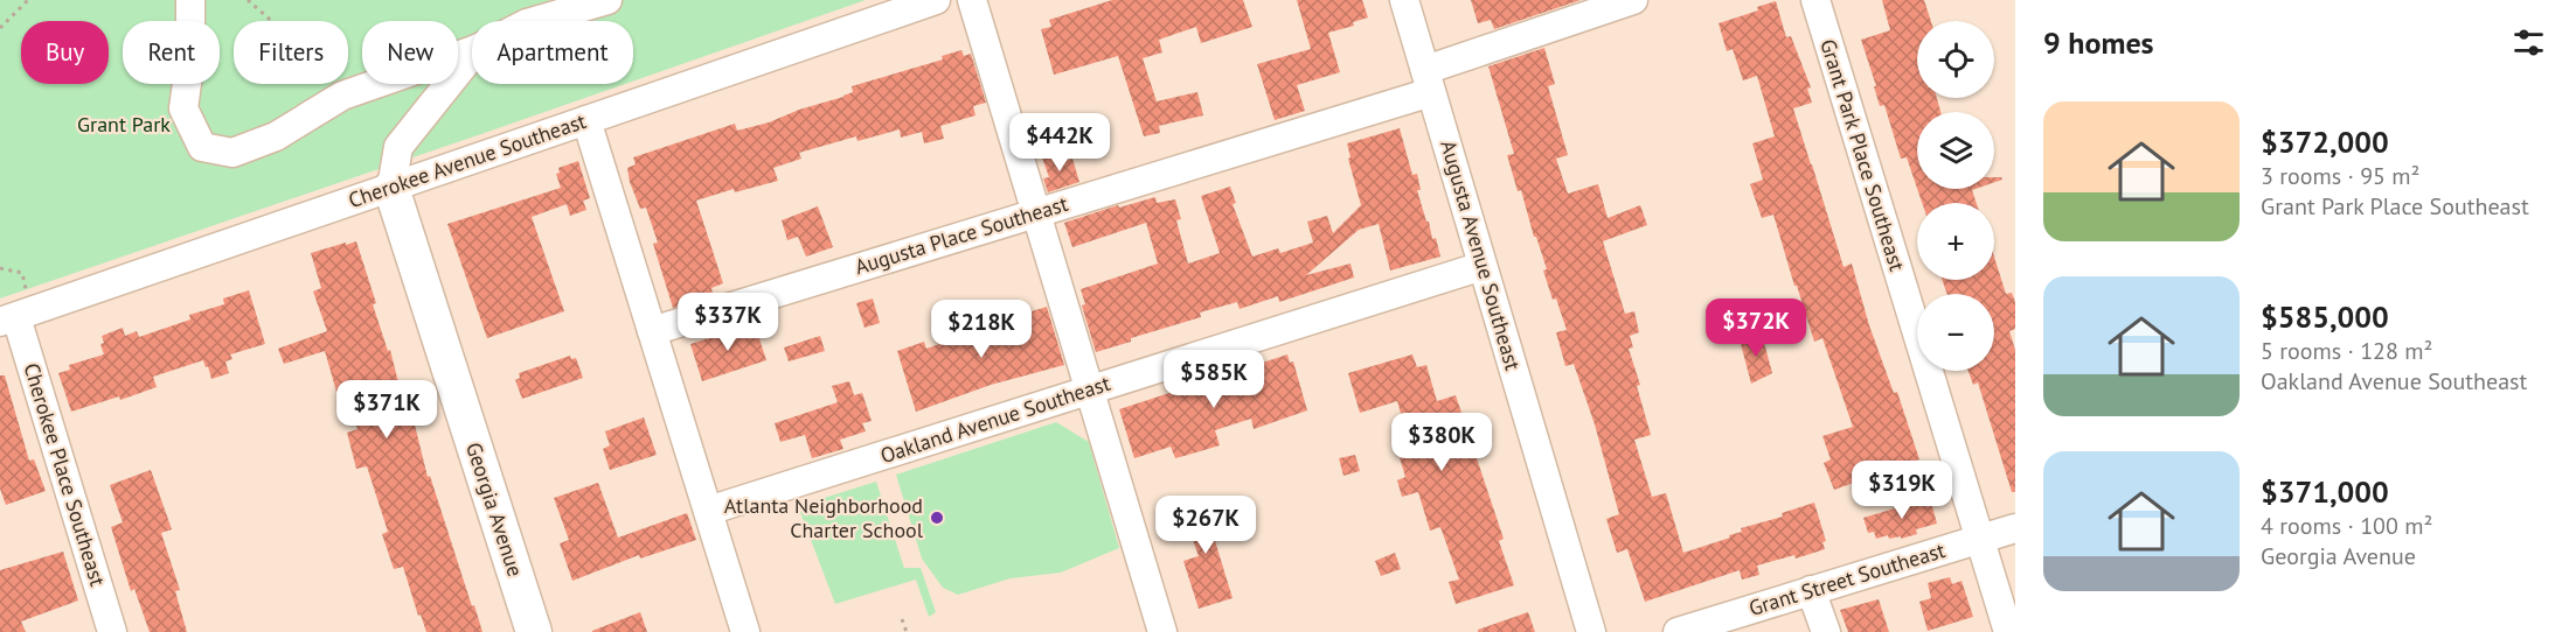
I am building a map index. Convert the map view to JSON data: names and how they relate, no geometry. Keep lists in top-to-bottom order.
{
  "streets": {
    "main road": ["Georgia Avenue"],
    "street": [
      "Grant Park Place Southeast",
      "Cherokee Avenue Southeast",
      "Augusta Place Southeast",
      "Augusta Avenue Southeast",
      "Oakland Avenue Southeast",
      "Cherokee Place Southeast",
      "Grant Street Southeast"
    ]
  },
  "crossings": [
    ["Grant Park Place Southeast", "Grant Street Southeast"],
    ["Cherokee Avenue Southeast", "Cherokee Place Southeast"],
    ["Cherokee Avenue Southeast", "Georgia Avenue"],
    ["Augusta Place Southeast", "Augusta Avenue Southeast"],
    ["Augusta Avenue Southeast", "Oakland Avenue Southeast"]
  ],
  "parks": ["Grant Park"],
  "places": ["Atlanta Neighborhood Charter School"],
  "page": {
    "heading": "9 homes",
    "map_buttons": ["+", "−"],
    "chip": [
      "Buy",
      "Rent",
      "Filters",
      "New",
      "Apartment"
    ],
    "list": [
      {
        "name": "$372,000",
        "note": "3 rooms · 95 m² · Grant Park Place Southeast"
      },
      {
        "name": "$585,000",
        "note": "5 rooms · 128 m² · Oakland Avenue Southeast"
      },
      {
        "name": "$371,000",
        "note": "4 rooms · 100 m² · Georgia Avenue"
      }
    ],
    "price": [
      "$442K",
      "$337K",
      "$372K",
      "$218K",
      "$585K",
      "$371K",
      "$380K",
      "$319K",
      "$267K"
    ]
  }
}
